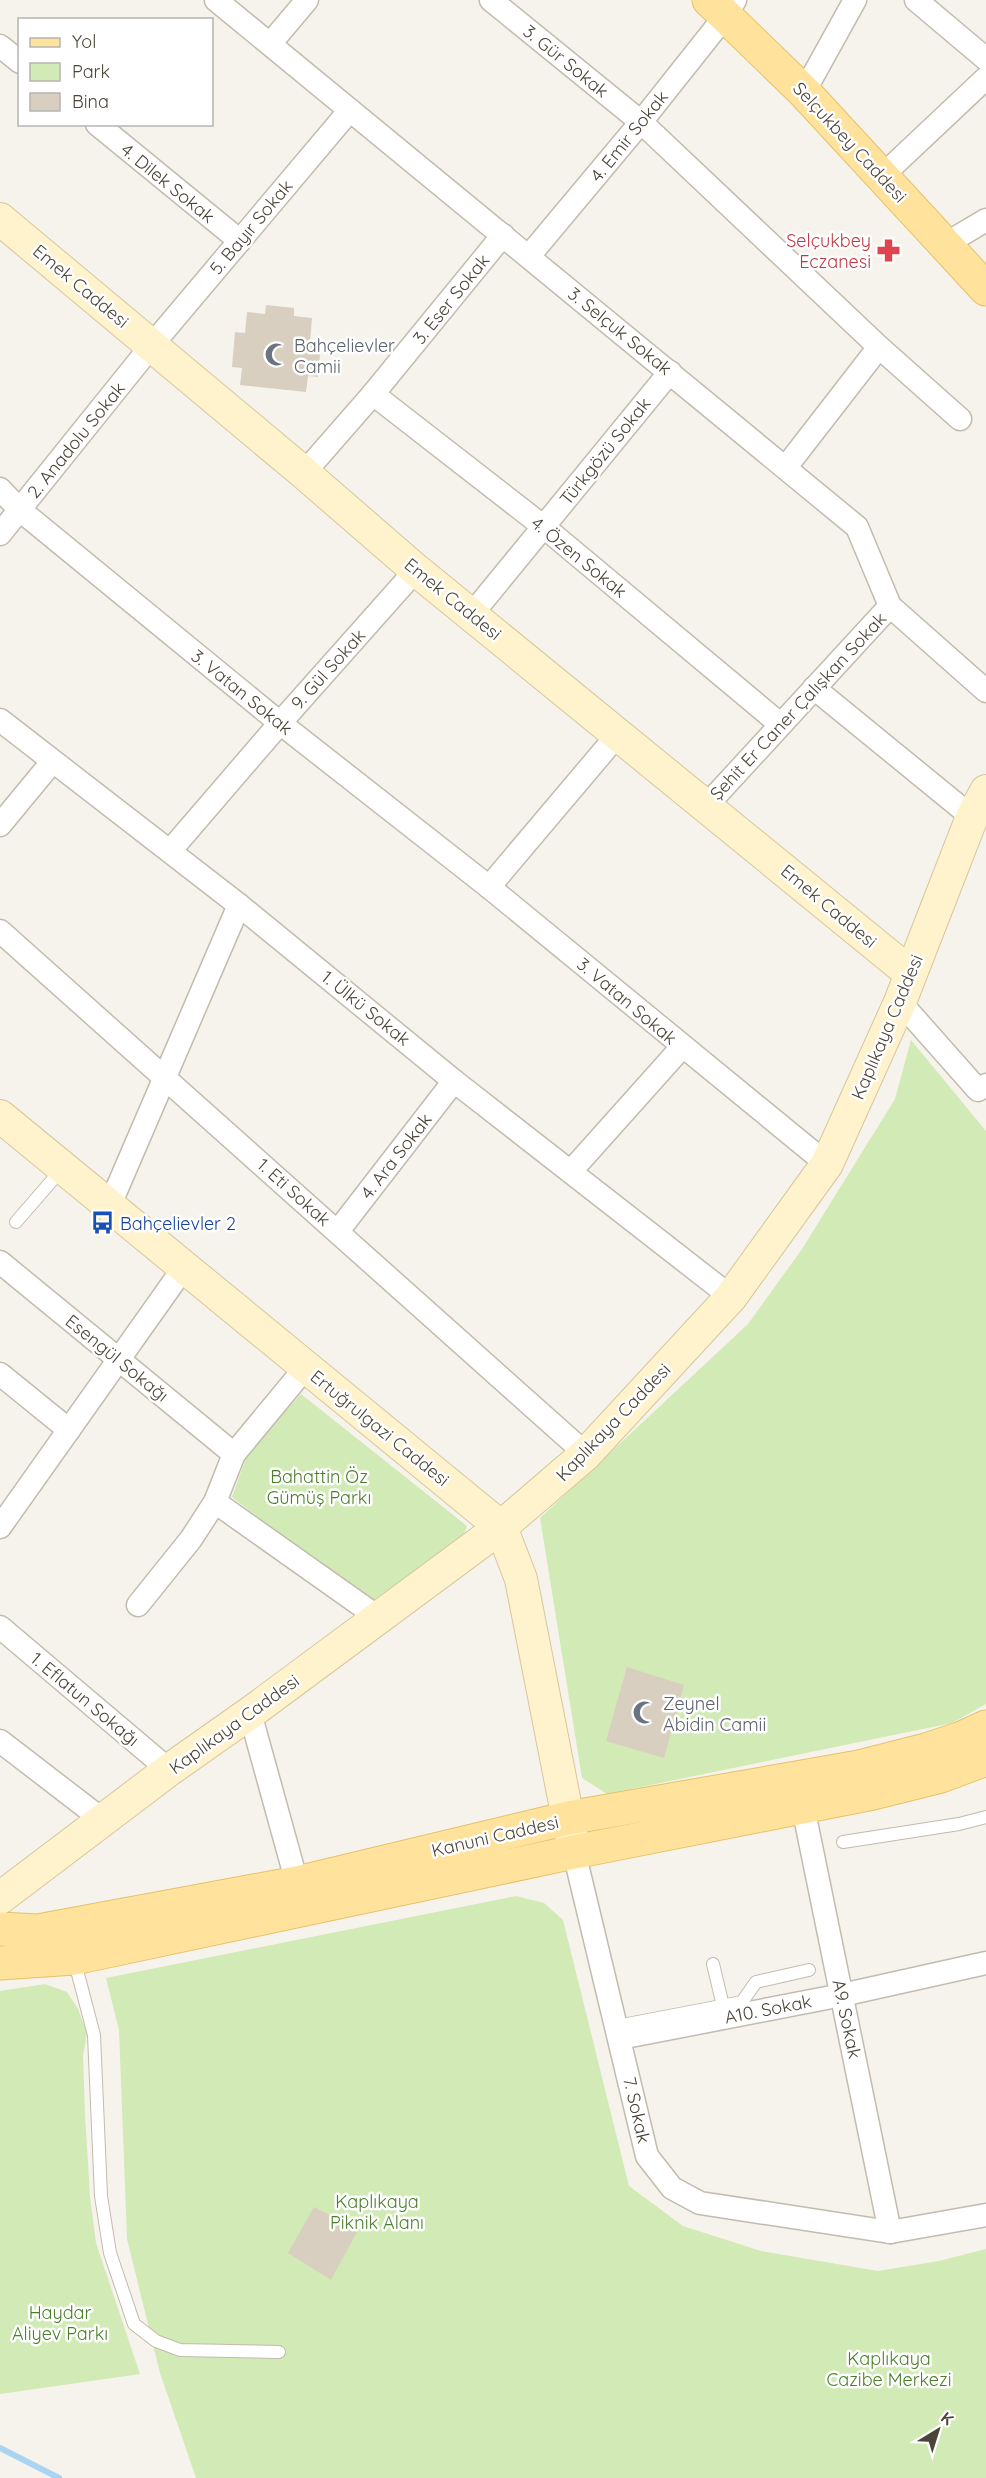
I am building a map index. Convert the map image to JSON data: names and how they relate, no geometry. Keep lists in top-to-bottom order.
{
  "streets": {
    "main road": [
      "Selçukbey Caddesi",
      "Emek Caddesi",
      "Kaplıkaya Caddesi",
      "Ertuğrulgazi Caddesi",
      "Kanuni Caddesi"
    ],
    "street": [
      "3. Gür Sokak",
      "4. Emir Sokak",
      "4. Dilek Sokak",
      "5. Bayır Sokak",
      "3. Eser Sokak",
      "3. Selçuk Sokak",
      "2. Anadolu Sokak",
      "Türkgözü Sokak",
      "4. Özen Sokak",
      "9. Gül Sokak",
      "3. Vatan Sokak",
      "Şehit Er Caner Çalışkan Sokak",
      "1. Ülkü Sokak",
      "4. Ara Sokak",
      "1. Eti Sokak",
      "Esengül Sokağı",
      "1. Eflatun Sokağı",
      "A10. Sokak",
      "A9. Sokak",
      "7. Sokak"
    ]
  },
  "crossings": [
    ["3. Gür Sokak", "4. Emir Sokak"],
    ["4. Emir Sokak", "Selçukbey Caddesi"],
    ["4. Emir Sokak", "3. Selçuk Sokak"],
    ["4. Dilek Sokak", "5. Bayır Sokak"],
    ["5. Bayır Sokak", "Emek Caddesi"],
    ["5. Bayır Sokak", "3. Selçuk Sokak"],
    ["5. Bayır Sokak", "2. Anadolu Sokak"],
    ["Emek Caddesi", "3. Eser Sokak"],
    ["Emek Caddesi", "2. Anadolu Sokak"],
    ["Emek Caddesi", "Türkgözü Sokak"],
    ["Emek Caddesi", "9. Gül Sokak"],
    ["Emek Caddesi", "Şehit Er Caner Çalışkan Sokak"],
    ["Emek Caddesi", "Kaplıkaya Caddesi"],
    ["3. Eser Sokak", "3. Selçuk Sokak"],
    ["3. Eser Sokak", "4. Özen Sokak"],
    ["3. Selçuk Sokak", "Türkgözü Sokak"],
    ["3. Selçuk Sokak", "Şehit Er Caner Çalışkan Sokak"],
    ["2. Anadolu Sokak", "3. Vatan Sokak"],
    ["Türkgözü Sokak", "4. Özen Sokak"],
    ["4. Özen Sokak", "Şehit Er Caner Çalışkan Sokak"],
    ["9. Gül Sokak", "3. Vatan Sokak"],
    ["9. Gül Sokak", "1. Ülkü Sokak"],
    ["3. Vatan Sokak", "1. Ülkü Sokak"],
    ["3. Vatan Sokak", "Kaplıkaya Caddesi"],
    ["1. Ülkü Sokak", "Kaplıkaya Caddesi"],
    ["1. Ülkü Sokak", "4. Ara Sokak"],
    ["Kaplıkaya Caddesi", "1. Eti Sokak"],
    ["Kaplıkaya Caddesi", "Ertuğrulgazi Caddesi"],
    ["Kaplıkaya Caddesi", "1. Eflatun Sokağı"],
    ["4. Ara Sokak", "1. Eti Sokak"],
    ["Ertuğrulgazi Caddesi", "Kanuni Caddesi"],
    ["Ertuğrulgazi Caddesi", "7. Sokak"],
    ["Kanuni Caddesi", "A9. Sokak"],
    ["Kanuni Caddesi", "7. Sokak"],
    ["A10. Sokak", "A9. Sokak"],
    ["A10. Sokak", "7. Sokak"],
    ["A9. Sokak", "7. Sokak"]
  ],
  "parks": [
    "Bahattin Öz Gümüş Parkı",
    "Kaplıkaya Piknik Alanı",
    "Haydar Aliyev Parkı",
    "Kaplıkaya Cazibe Merkezi"
  ],
  "places": {
    "pharmacy": ["Selçukbey Eczanesi"],
    "mosque": ["Bahçelievler Camii", "Zeynel Abidin Camii"],
    "bus stop": ["Bahçelievler 2"]
  },
  "legend": ["Yol", "Park", "Bina"],
  "north": "top right"
}
